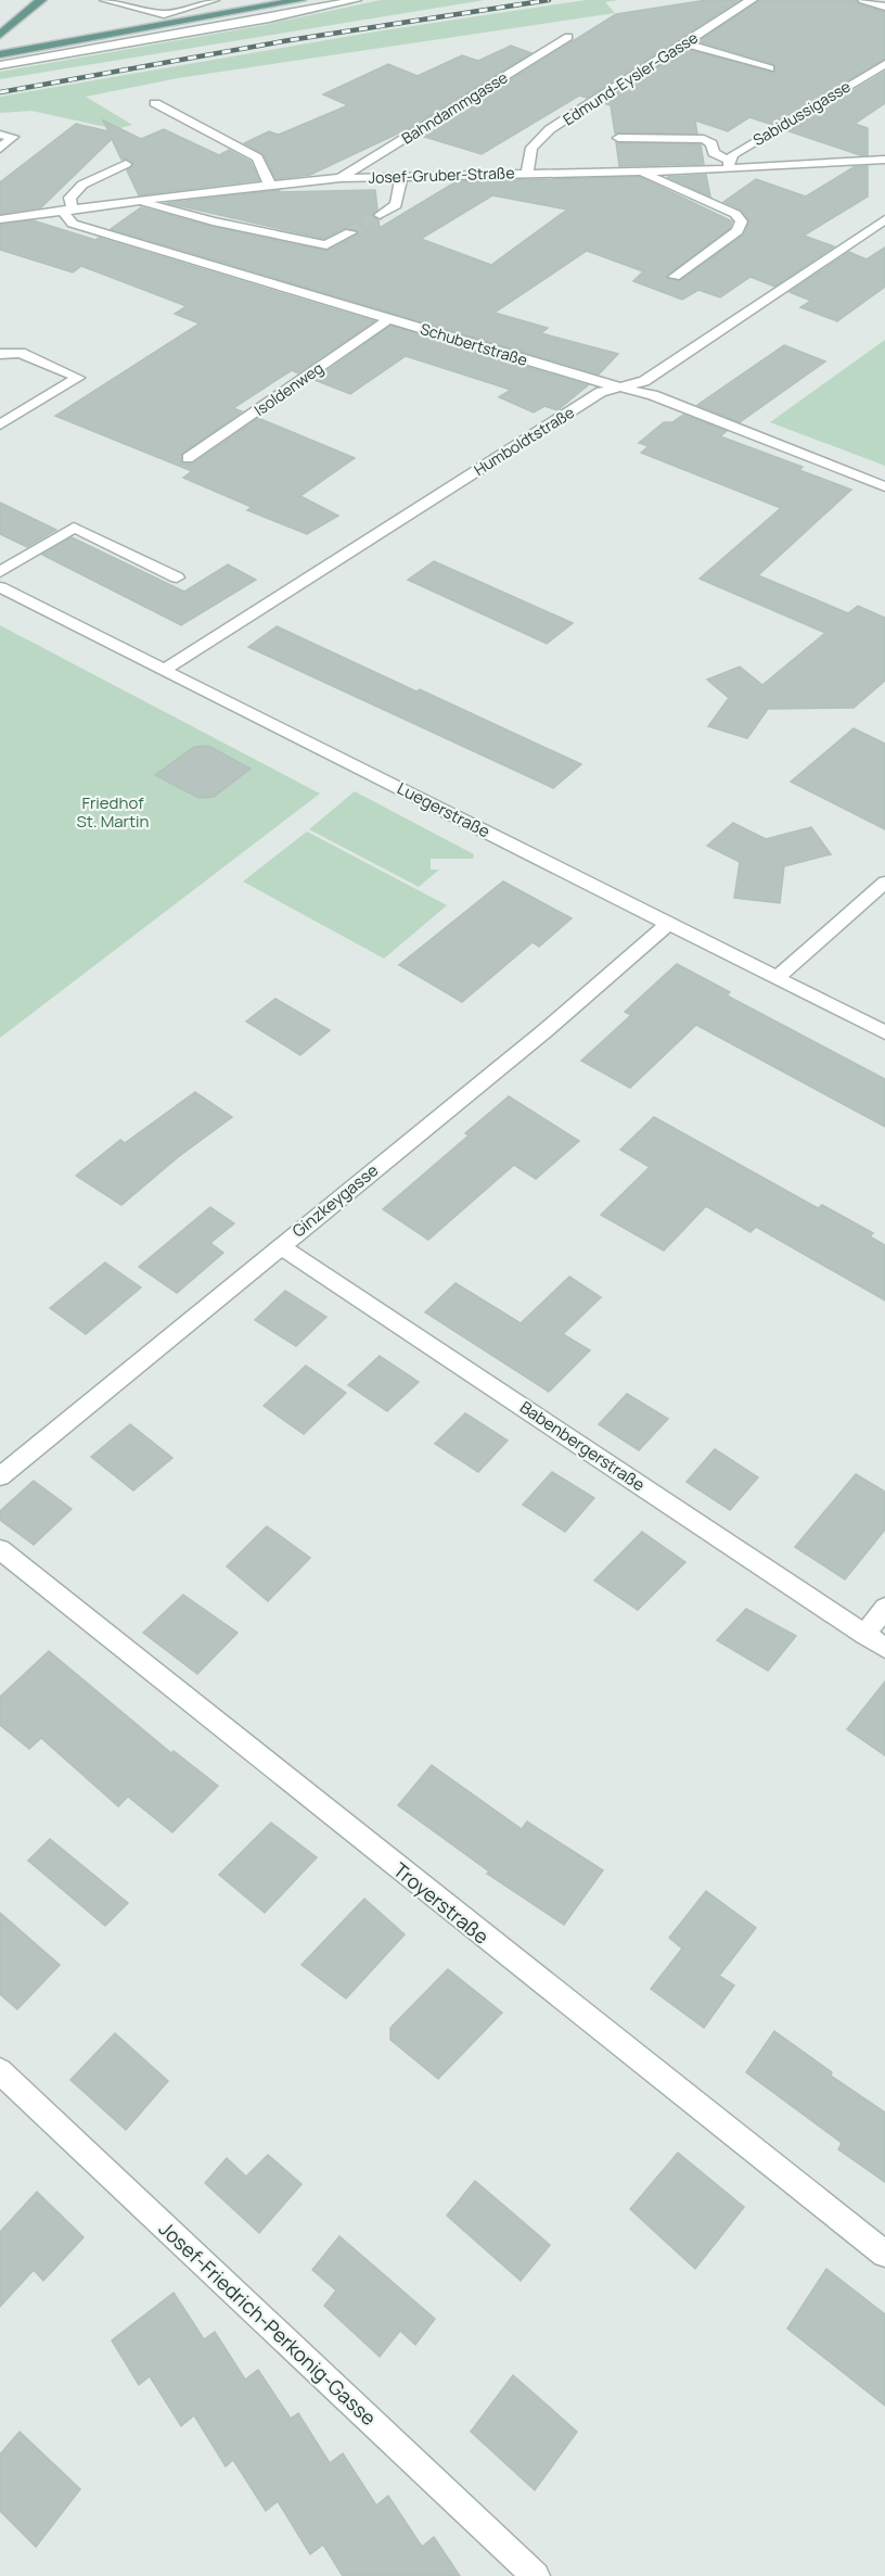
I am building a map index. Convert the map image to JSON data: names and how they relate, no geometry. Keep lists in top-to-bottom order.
{
  "streets": {
    "street": [
      "Edmund-Eysler-Gasse",
      "Bahndammgasse",
      "Sabidussigasse",
      "Josef-Gruber-Straße",
      "Schubertstraße",
      "Isoldenweg",
      "Humboldtstraße",
      "Luegerstraße",
      "Ginzkeygasse",
      "Babenbergerstraße",
      "Troyerstraße",
      "Josef-Friedrich-Perkonig-Gasse"
    ]
  },
  "crossings": [
    ["Edmund-Eysler-Gasse", "Josef-Gruber-Straße"],
    ["Bahndammgasse", "Josef-Gruber-Straße"],
    ["Sabidussigasse", "Josef-Gruber-Straße"],
    ["Josef-Gruber-Straße", "Schubertstraße"],
    ["Schubertstraße", "Isoldenweg"],
    ["Schubertstraße", "Humboldtstraße"],
    ["Humboldtstraße", "Luegerstraße"],
    ["Luegerstraße", "Ginzkeygasse"],
    ["Ginzkeygasse", "Babenbergerstraße"]
  ],
  "parks": ["Friedhof St. Martin"]
}
